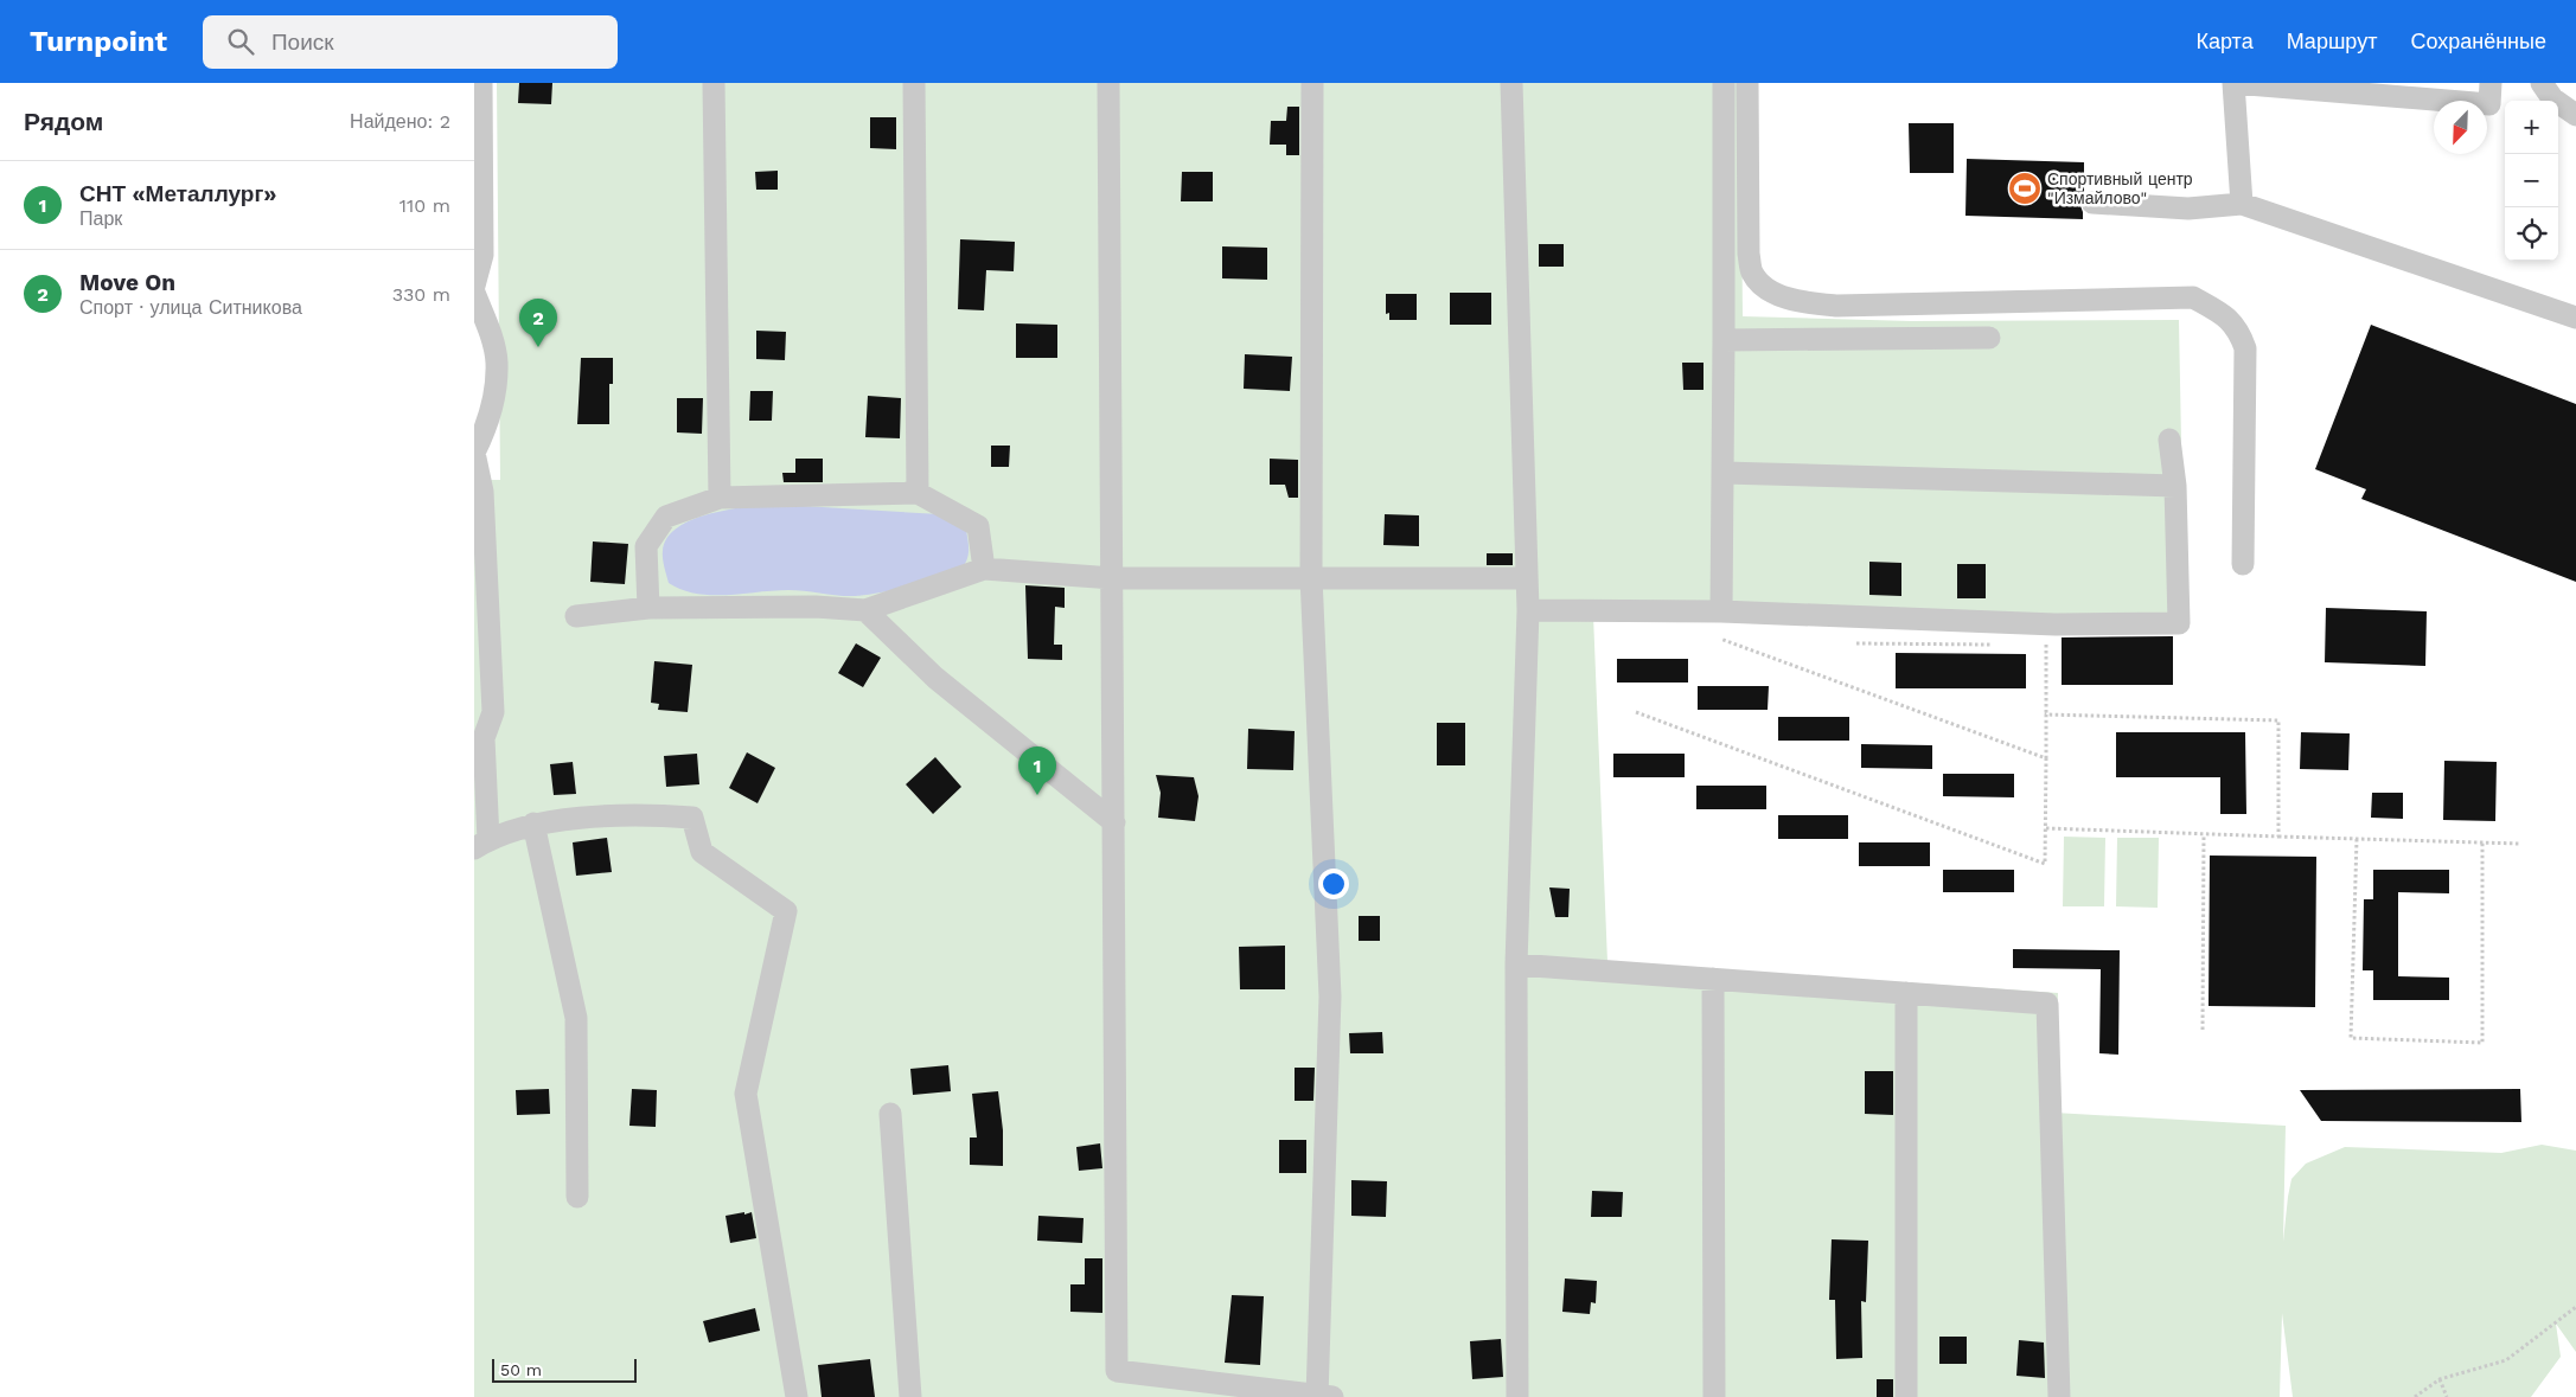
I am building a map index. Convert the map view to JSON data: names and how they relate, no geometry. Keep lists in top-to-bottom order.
{
  "places": {
    "sports": ["Спортивный центр \"Измайлово\""]
  },
  "scale_bar": "50 m",
  "north": "bottom left",
  "page": {
    "header": "Turnpoint",
    "search": "Поиск",
    "nav": ["Карта", "Маршрут", "Сохранённые"],
    "heading": ["Рядом", "Найдено: 2"],
    "map_buttons": ["+", "−"],
    "list": [
      {
        "mark": "1",
        "name": "СНТ «Металлург»",
        "note": "Парк",
        "value": "110 m"
      },
      {
        "mark": "2",
        "name": "Move On",
        "note": "Спорт · улица Ситникова",
        "value": "330 m"
      }
    ],
    "pins": ["2", "1"],
    "scale": "50 m"
  }
}
